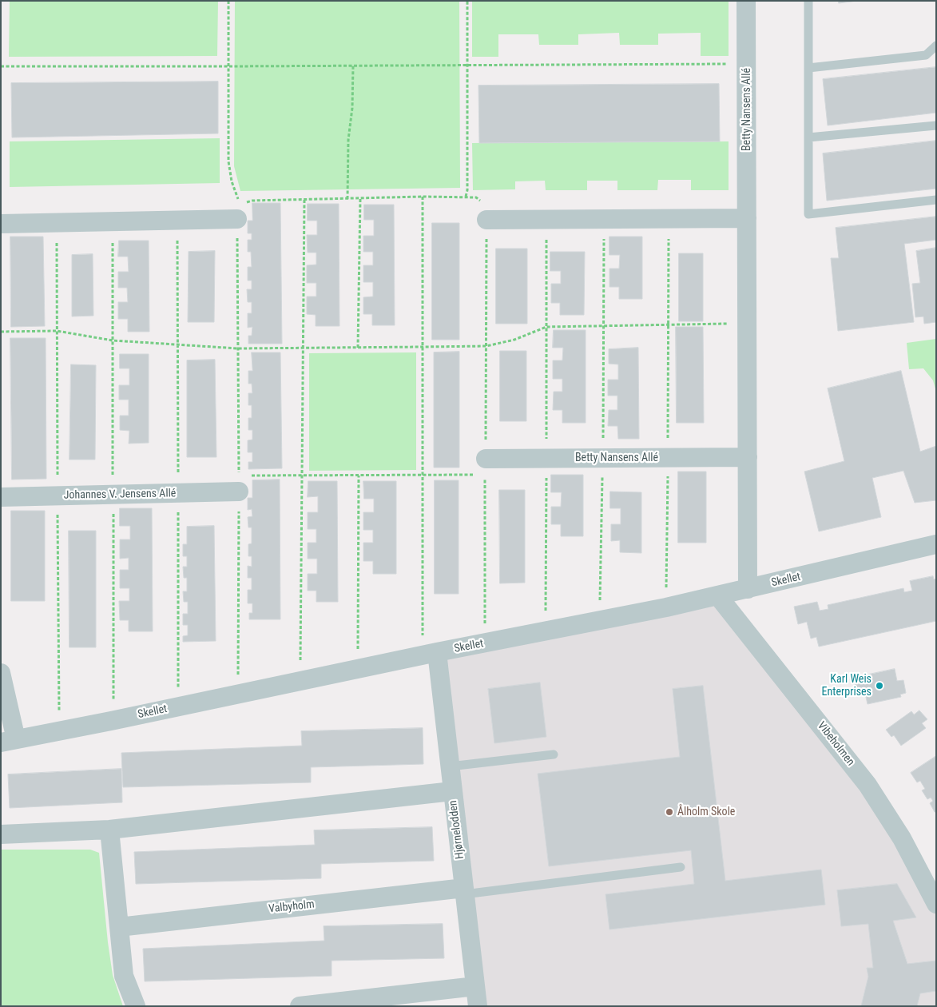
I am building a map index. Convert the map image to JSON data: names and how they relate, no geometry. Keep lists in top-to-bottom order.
{
  "streets": {
    "street": [
      "Betty Nansens Allé",
      "Johannes V. Jensens Allé",
      "Skellet",
      "Vibeholmen",
      "Hjørnelodden",
      "Valbyholm"
    ]
  },
  "crossings": [
    ["Betty Nansens Allé", "Skellet"],
    ["Skellet", "Vibeholmen"],
    ["Skellet", "Hjørnelodden"],
    ["Hjørnelodden", "Valbyholm"]
  ],
  "places": ["Karl Weis Enterprises", "Ålholm Skole"]
}
